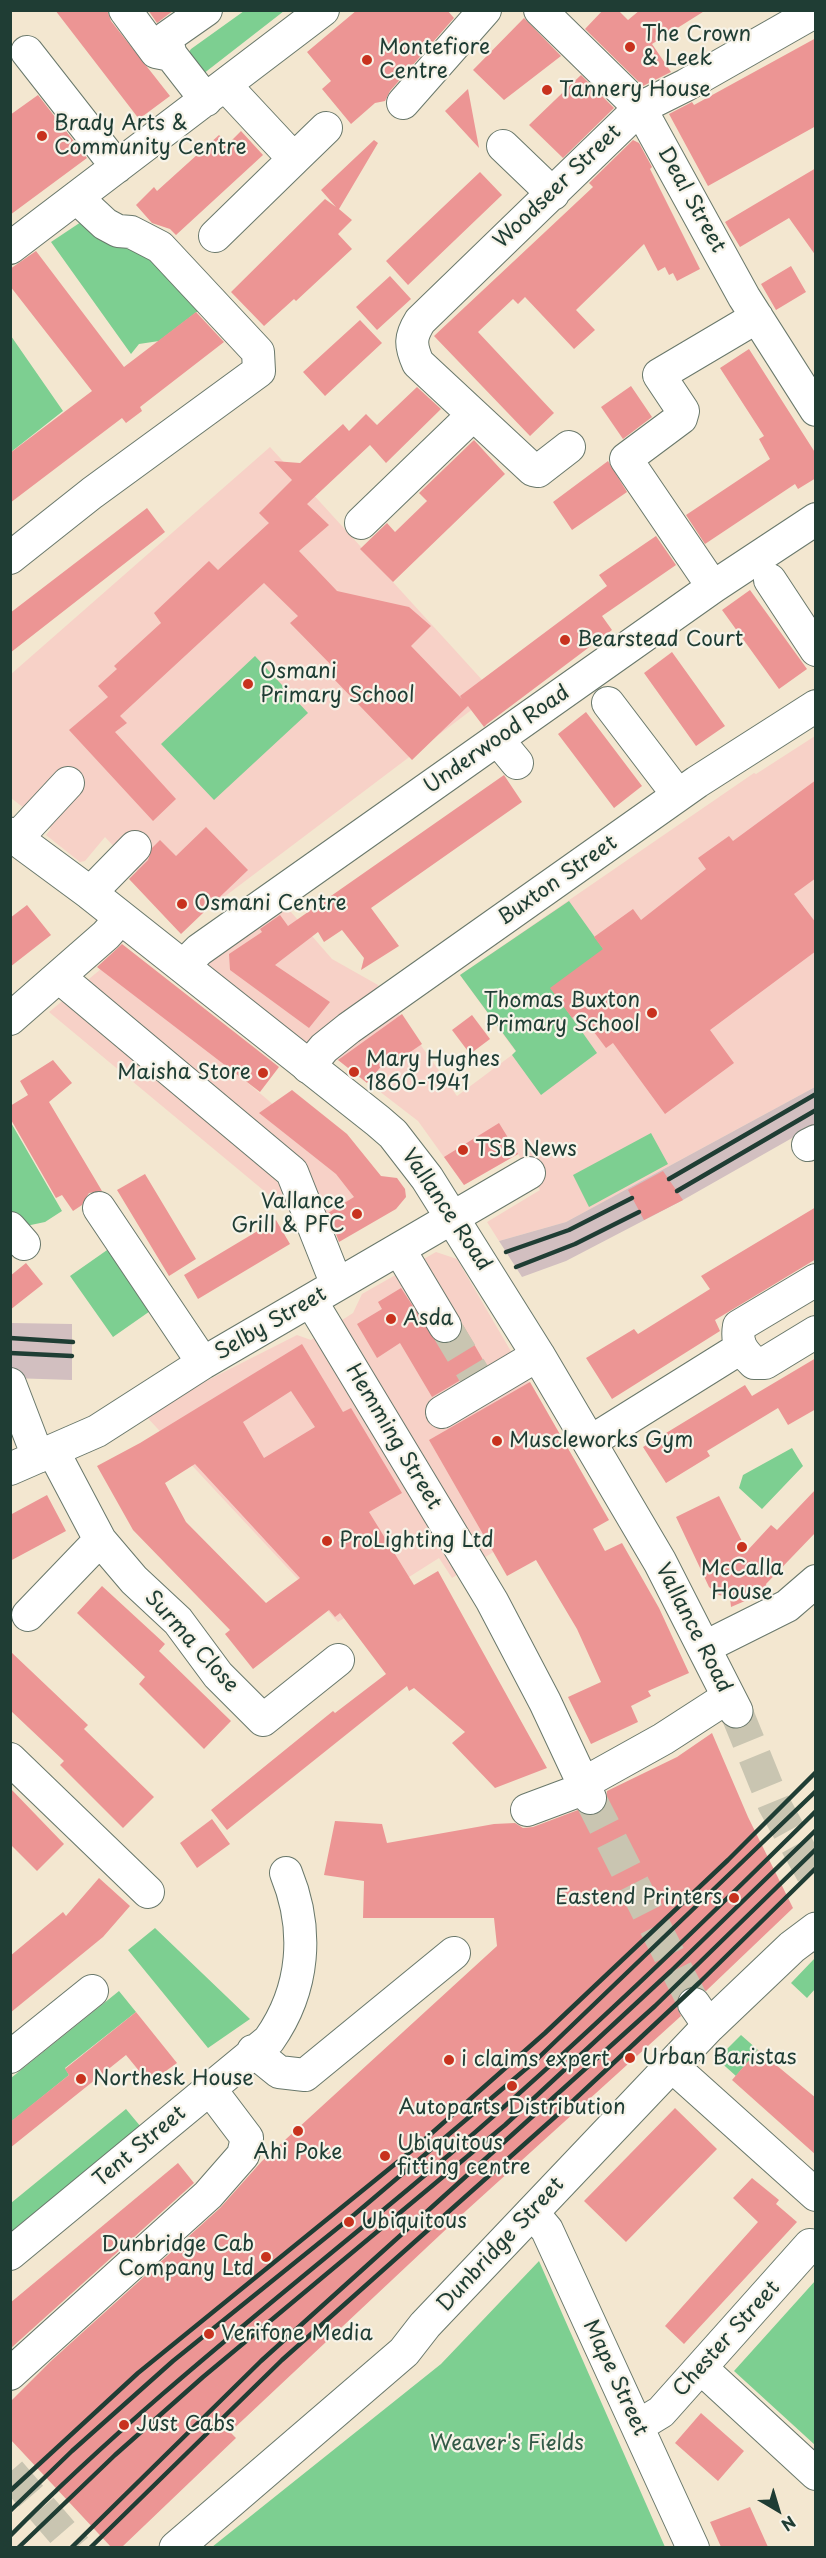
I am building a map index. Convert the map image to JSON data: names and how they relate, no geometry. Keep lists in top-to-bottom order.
{
  "streets": {
    "main road": ["Vallance Road", "Dunbridge Street"],
    "street": [
      "Woodseer Street",
      "Deal Street",
      "Underwood Road",
      "Buxton Street",
      "Selby Street",
      "Hemming Street",
      "Surma Close",
      "Tent Street",
      "Chester Street",
      "Mape Street"
    ]
  },
  "crossings": [
    ["Woodseer Street", "Deal Street"],
    ["Underwood Road", "Vallance Road"],
    ["Buxton Street", "Vallance Road"],
    ["Vallance Road", "Selby Street"],
    ["Selby Street", "Hemming Street"],
    ["Selby Street", "Surma Close"],
    ["Dunbridge Street", "Mape Street"],
    ["Chester Street", "Mape Street"]
  ],
  "parks": ["Weaver's Fields"],
  "places": [
    "The Crown & Leek",
    "Montefiore Centre",
    "Tannery House",
    "Brady Arts & Community Centre",
    "Bearstead Court",
    "Osmani Primary School",
    "Osmani Centre",
    "Thomas Buxton Primary School",
    "Mary Hughes 1860-1941",
    "Maisha Store",
    "TSB News",
    "Vallance Grill & PFC",
    "Asda",
    "Muscleworks Gym",
    "ProLighting Ltd",
    "McCalla House",
    "Eastend Printers",
    "Urban Baristas",
    "i claims expert",
    "Northesk House",
    "Autoparts Distribution",
    "Ahi Poke",
    "Ubiquitous fitting centre",
    "Ubiquitous",
    "Dunbridge Cab Company Ltd",
    "Verifone Media",
    "Just Cabs"
  ],
  "north": "bottom right"
}
